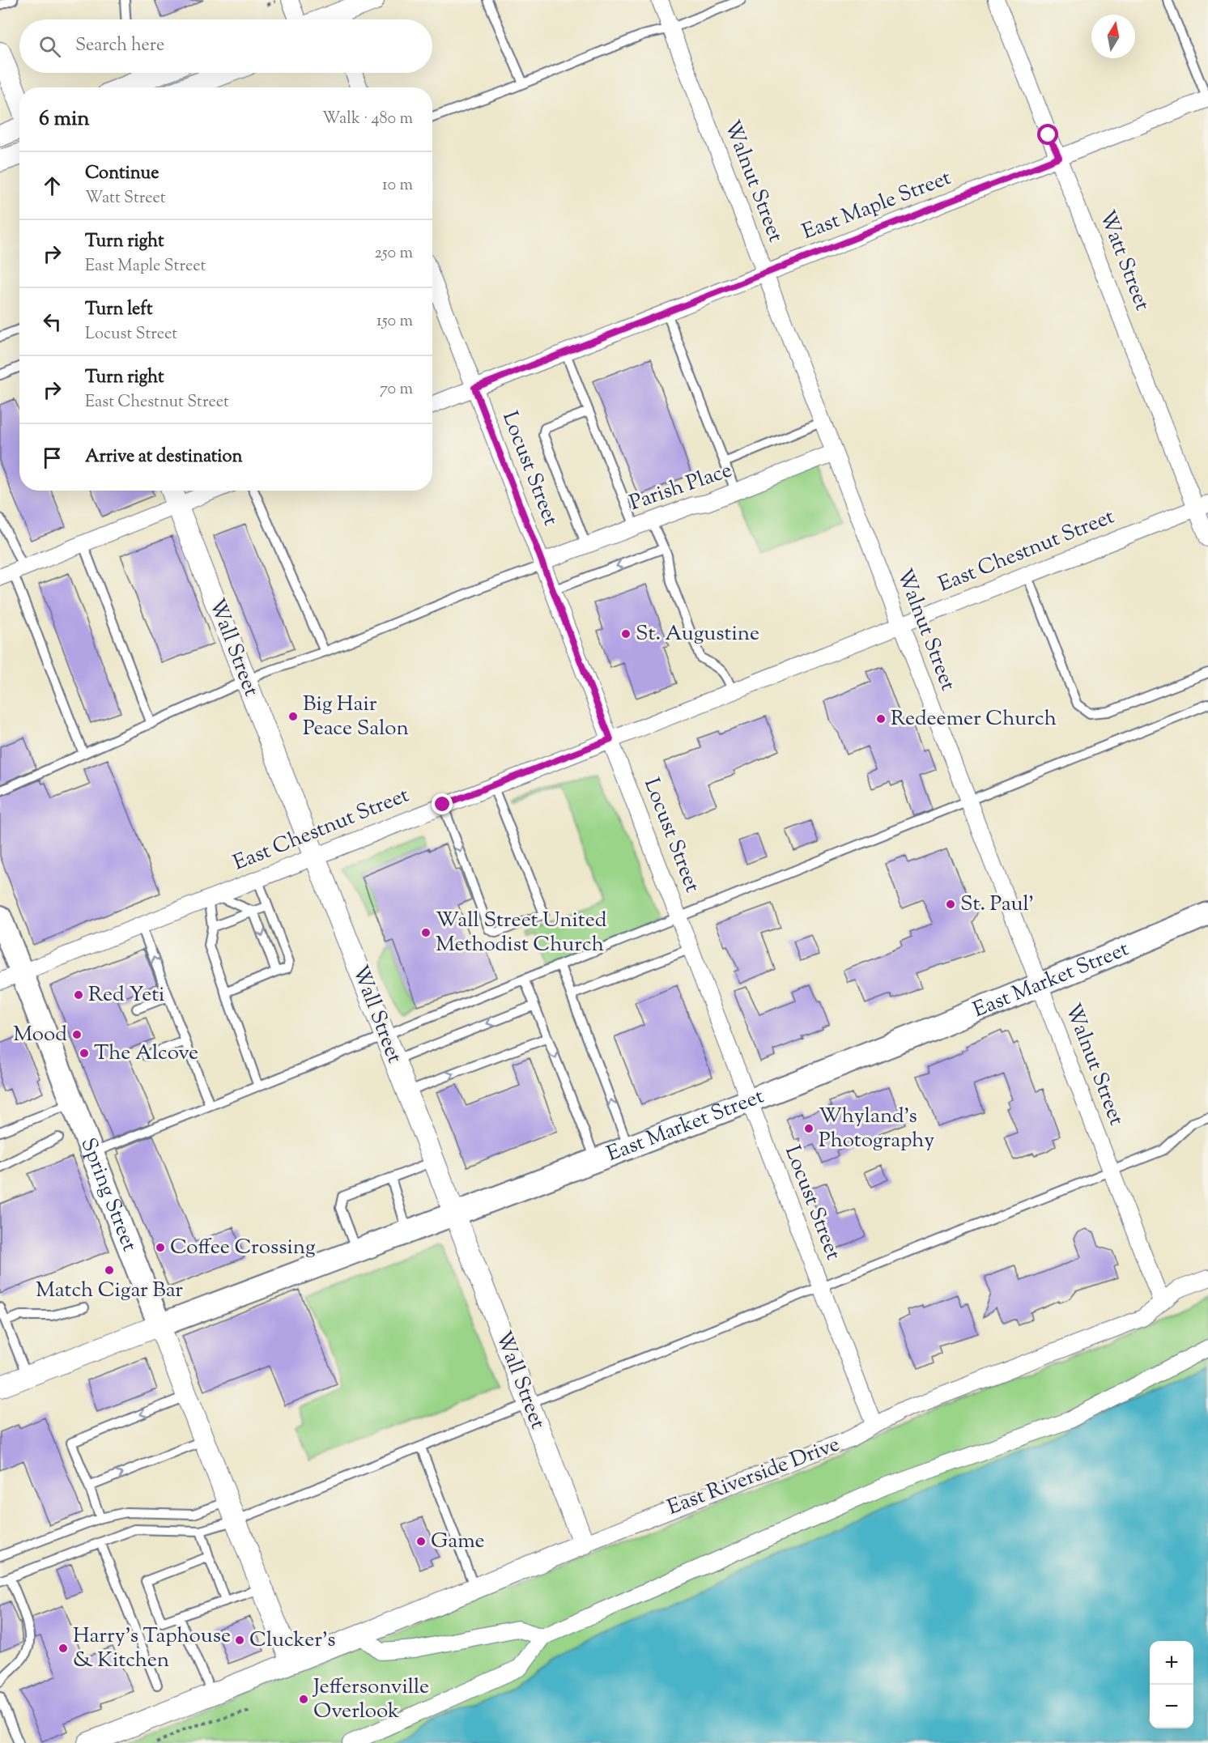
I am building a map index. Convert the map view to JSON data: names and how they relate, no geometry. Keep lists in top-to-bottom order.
{
  "streets": {
    "main road": ["East Market Street", "Spring Street"],
    "street": [
      "Walnut Street",
      "East Maple Street",
      "Watt Street",
      "Locust Street",
      "Parish Place",
      "East Chestnut Street",
      "Wall Street",
      "East Riverside Drive"
    ]
  },
  "crossings": [
    ["Walnut Street", "East Maple Street"],
    ["Walnut Street", "Parish Place"],
    ["Walnut Street", "East Chestnut Street"],
    ["Walnut Street", "East Market Street"],
    ["Walnut Street", "East Riverside Drive"],
    ["East Maple Street", "Watt Street"],
    ["East Maple Street", "Locust Street"],
    ["Watt Street", "East Chestnut Street"],
    ["Locust Street", "Parish Place"],
    ["Locust Street", "East Chestnut Street"],
    ["Locust Street", "East Market Street"],
    ["Locust Street", "East Riverside Drive"],
    ["East Chestnut Street", "Wall Street"],
    ["East Chestnut Street", "Spring Street"],
    ["Wall Street", "East Market Street"],
    ["Wall Street", "East Riverside Drive"],
    ["East Market Street", "Spring Street"],
    ["Spring Street", "East Riverside Drive"]
  ],
  "places": [
    "St. Augustine",
    "Big Hair Peace Salon",
    "Redeemer Church",
    "St. Paul'",
    "Wall Street United Methodist Church",
    "Red Yeti",
    "Mood",
    "The Alcove",
    "Whyland's Photography",
    "Coffee Crossing",
    "Match Cigar Bar",
    "Game",
    "Clucker's",
    "Harry's Taphouse & Kitchen",
    "Jeffersonville Overlook"
  ],
  "north": "top",
  "page": {
    "search": "Search here",
    "heading": ["6 min", "Walk · 480 m"],
    "list": [
      ["Continue", "Watt Street", "10 m"],
      ["Turn right", "East Maple Street", "250 m"],
      ["Turn left", "Locust Street", "150 m"],
      ["Turn right", "East Chestnut Street", "70 m"],
      "Arrive at destination"
    ],
    "map_buttons": ["+", "−"]
  }
}
